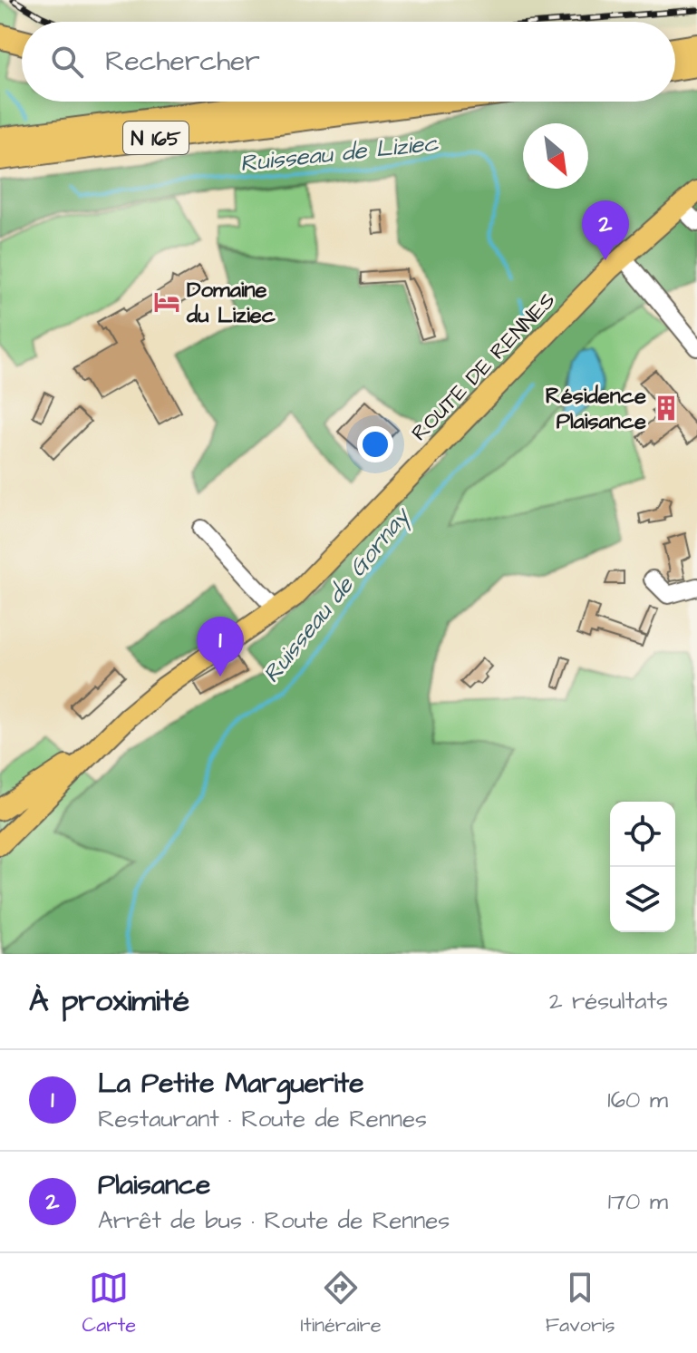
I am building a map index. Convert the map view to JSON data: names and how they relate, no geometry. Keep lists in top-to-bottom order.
{
  "streets": {
    "highway": ["N 165"],
    "main road": ["ROUTE DE RENNES"]
  },
  "water": ["Ruisseau de Liziec", "Ruisseau de Gornay"],
  "places": {
    "hotel": ["Domaine du Liziec"],
    "building": ["Résidence Plaisance"]
  },
  "north": "bottom right",
  "page": {
    "search": "Rechercher",
    "pins": ["2", "1"],
    "heading": ["À proximité", "2 résultats"],
    "list": [
      {
        "mark": "1",
        "name": "La Petite Marguerite",
        "note": "Restaurant · Route de Rennes",
        "value": "160 m"
      },
      {
        "mark": "2",
        "name": "Plaisance",
        "note": "Arrêt de bus · Route de Rennes",
        "value": "170 m"
      }
    ],
    "nav": ["Carte", "Itinéraire", "Favoris"]
  }
}
